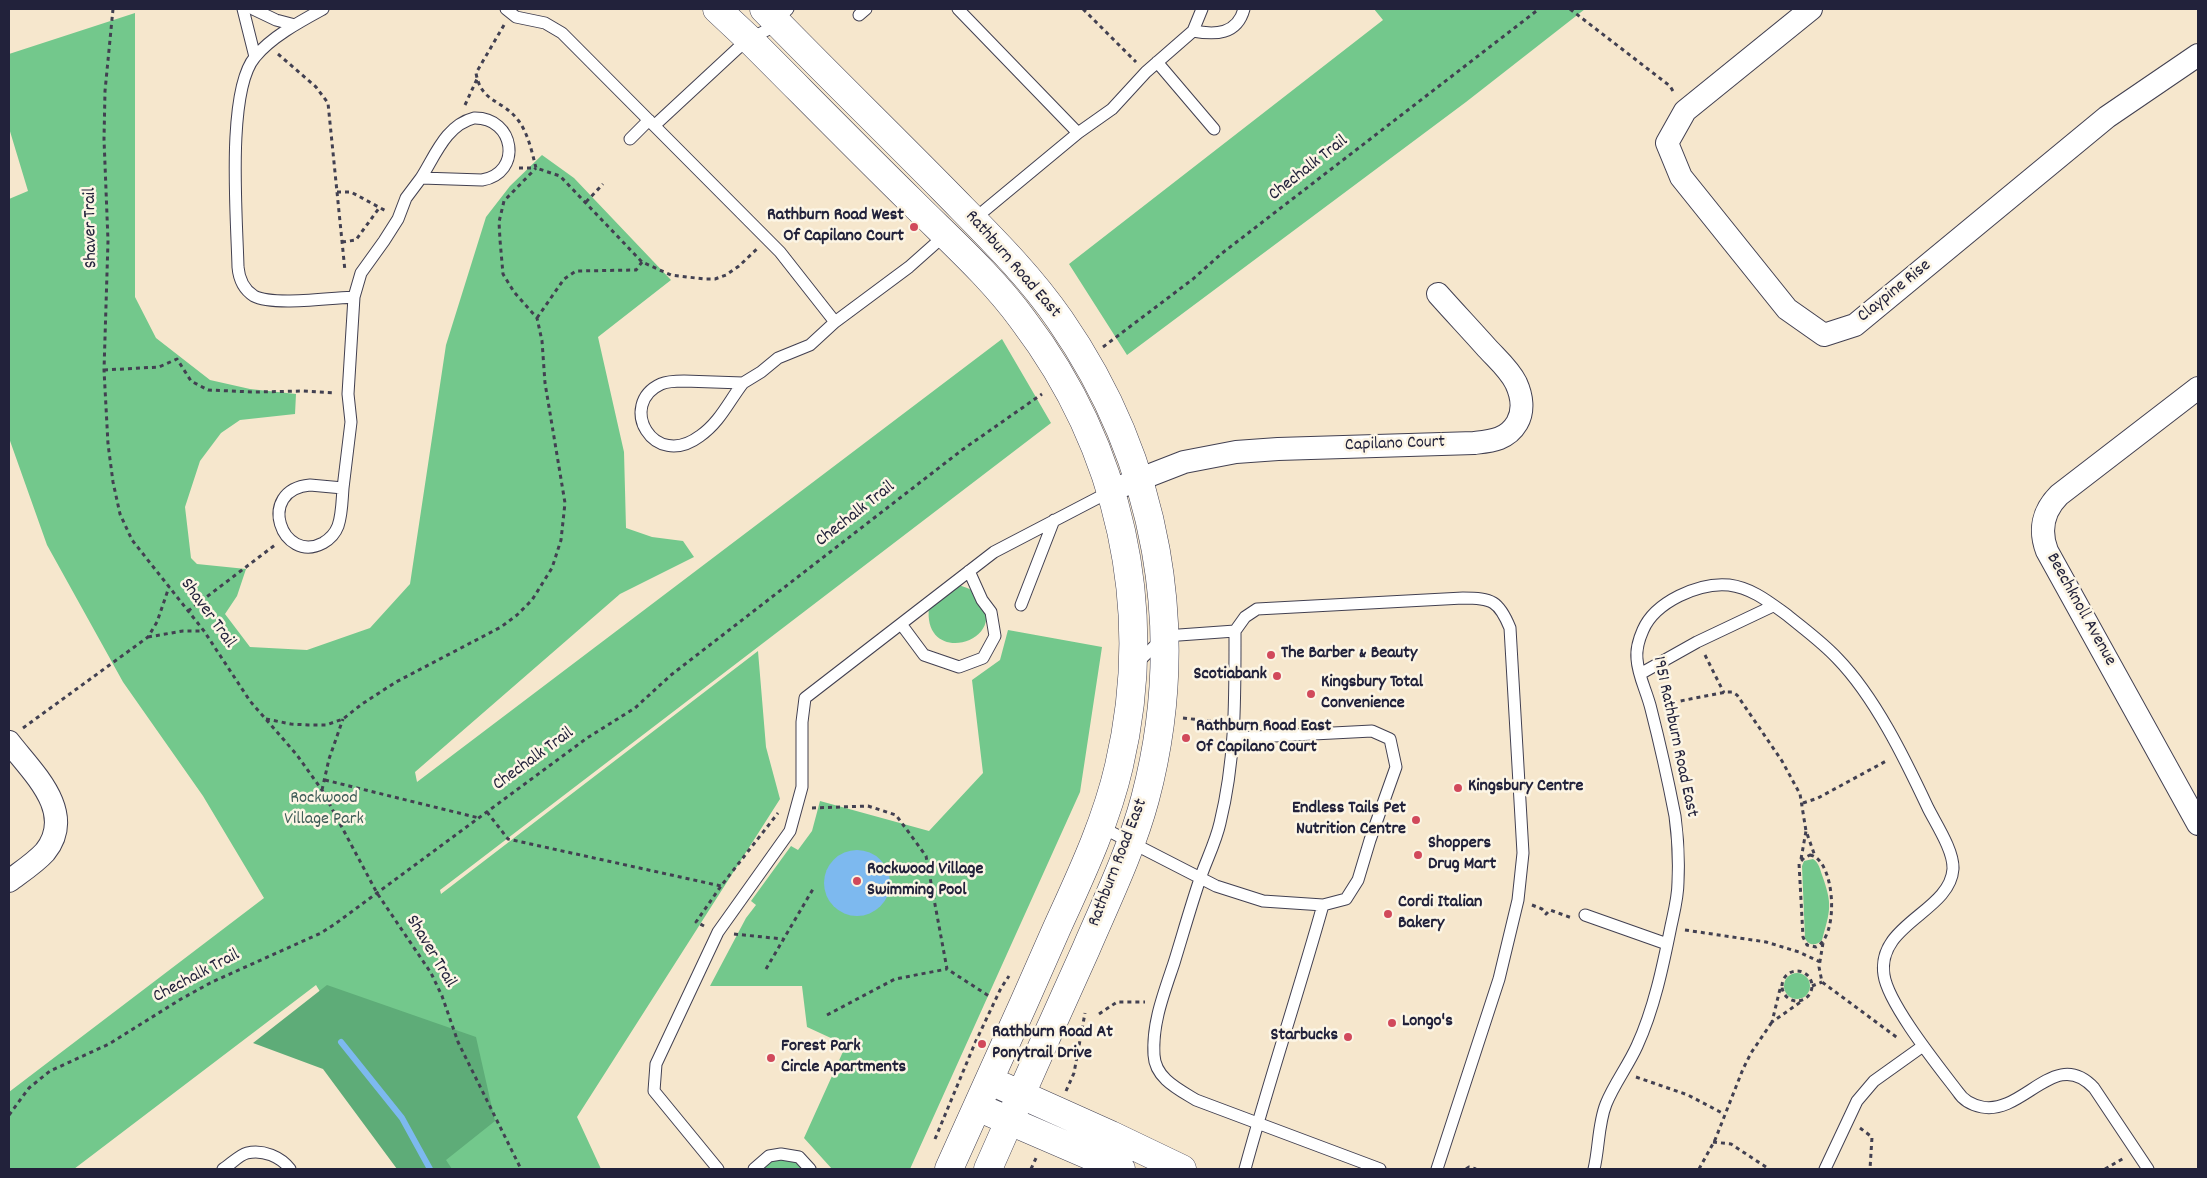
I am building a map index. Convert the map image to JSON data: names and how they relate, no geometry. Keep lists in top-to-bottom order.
{
  "streets": {
    "street": [
      "Rathburn Road East",
      "Claypine Rise",
      "Capilano Court",
      "Beechknoll Avenue"
    ],
    "lane": ["1951 Rathburn Road East"],
    "path": ["Chechalk Trail", "Shaver Trail"]
  },
  "crossings": [
    ["Chechalk Trail", "Shaver Trail"],
    ["Rathburn Road East", "Capilano Court"]
  ],
  "parks": ["Rockwood Village Park"],
  "places": [
    "Rathburn Road West Of Capilano Court",
    "The Barber & Beauty",
    "Scotiabank",
    "Kingsbury Total Convenience",
    "Rathburn Road East Of Capilano Court",
    "Kingsbury Centre",
    "Endless Tails Pet Nutrition Centre",
    "Shoppers Drug Mart",
    "Rockwood Village Swimming Pool",
    "Cordi Italian Bakery",
    "Longo's",
    "Starbucks",
    "Rathburn Road At Ponytrail Drive",
    "Forest Park Circle Apartments"
  ]
}
